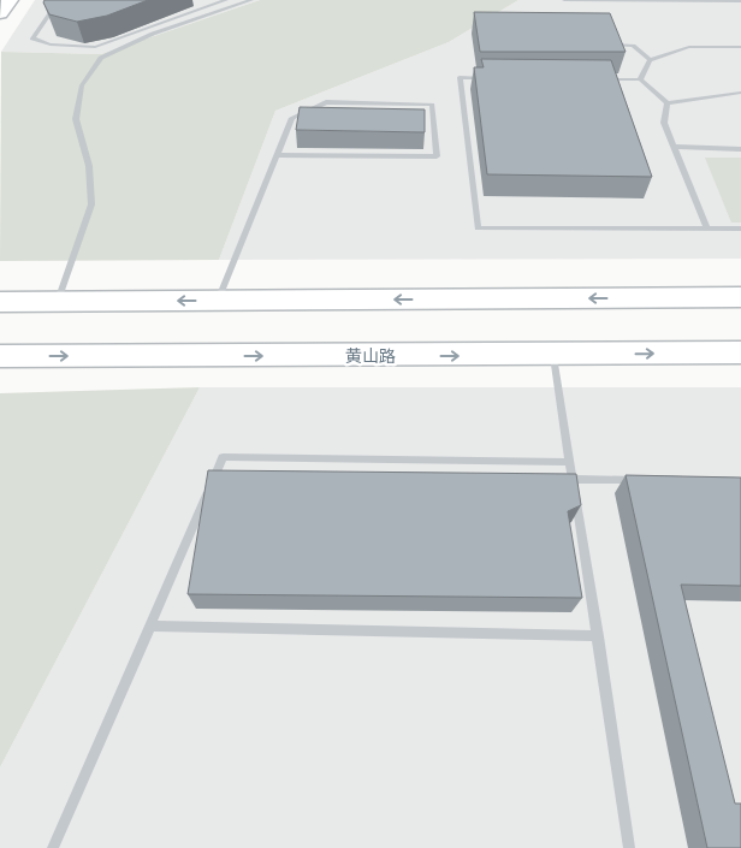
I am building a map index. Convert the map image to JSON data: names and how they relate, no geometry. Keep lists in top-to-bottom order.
{
  "streets": {
    "main road": ["黄山路"]
  }
}
